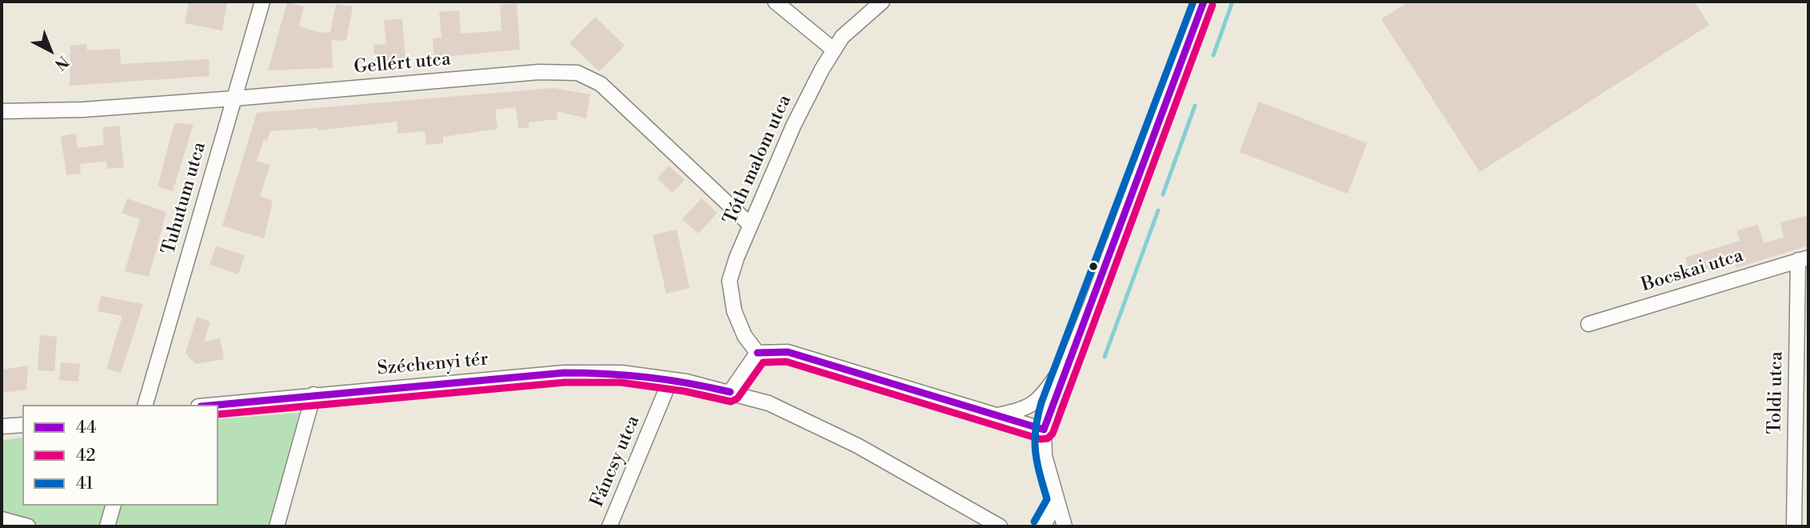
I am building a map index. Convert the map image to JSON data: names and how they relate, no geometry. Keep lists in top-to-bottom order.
{
  "streets": {
    "street": [
      "Gellért utca",
      "Tóth malom utca",
      "Tuhutum utca",
      "Bocskai utca",
      "Széchenyi tér",
      "Toldi utca",
      "Fáncsy utca"
    ]
  },
  "crossings": [
    ["Gellért utca", "Tóth malom utca"],
    ["Gellért utca", "Tuhutum utca"],
    ["Bocskai utca", "Toldi utca"],
    ["Széchenyi tér", "Fáncsy utca"]
  ],
  "lines": ["transit line 44", "transit line 41", "transit line 42"],
  "legend": ["44", "42", "41"],
  "north": "bottom right"
}
